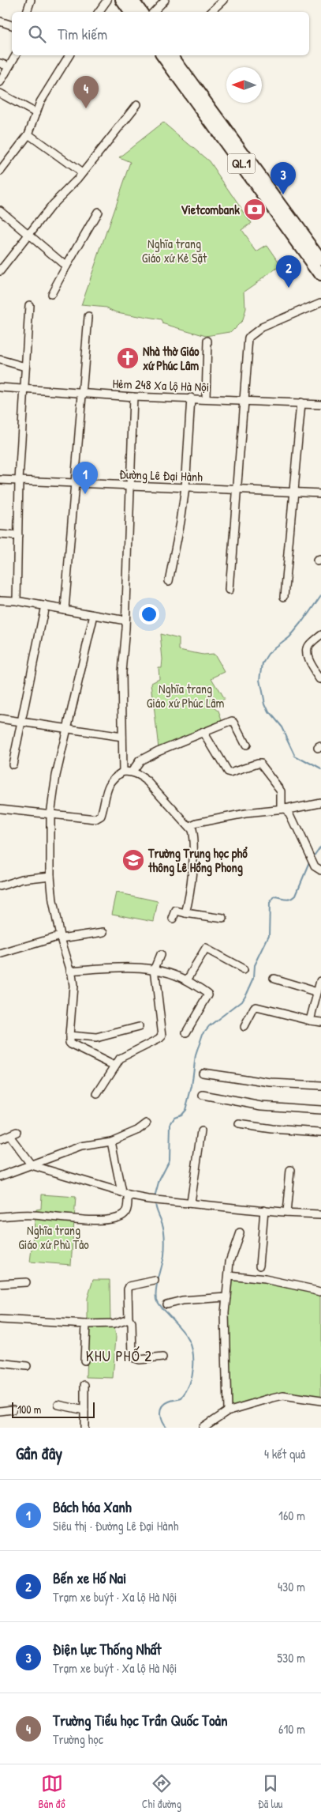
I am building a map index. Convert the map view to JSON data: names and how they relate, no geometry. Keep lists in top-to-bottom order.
{
  "streets": {
    "highway": ["QL.1"],
    "street": ["Hẻm 248 Xa lộ Hà Nội", "Đường Lê Đại Hành"]
  },
  "districts": ["KHU PHỐ 2"],
  "parks": ["Nghĩa trang Giáo xứ Kẻ Sặt", "Nghĩa trang Giáo xứ Phúc Lâm", "Nghĩa trang Giáo xứ Phù Tảo"],
  "places": {
    "bank": ["Vietcombank"],
    "church": ["Nhà thờ Giáo xứ Phúc Lâm"],
    "school or university": ["Trường Trung học phổ thông Lê Hồng Phong"]
  },
  "scale_bar": "100 m",
  "north": "left",
  "page": {
    "search": "Tìm kiếm",
    "pins": [
      "4",
      "3",
      "2",
      "1"
    ],
    "scale": "100 m",
    "heading": ["Gần đây", "4 kết quả"],
    "list": [
      {
        "mark": "1",
        "name": "Bách hóa Xanh",
        "note": "Siêu thị · Đường Lê Đại Hành",
        "value": "160 m"
      },
      {
        "mark": "2",
        "name": "Bến xe Hố Nai",
        "note": "Trạm xe buýt · Xa lộ Hà Nội",
        "value": "430 m"
      },
      {
        "mark": "3",
        "name": "Điện lực Thống Nhất",
        "note": "Trạm xe buýt · Xa lộ Hà Nội",
        "value": "530 m"
      },
      {
        "mark": "4",
        "name": "Trường Tiểu học Trần Quốc Toản",
        "note": "Trường học",
        "value": "610 m"
      }
    ],
    "nav": ["Bản đồ", "Chỉ đường", "Đã lưu"]
  }
}
